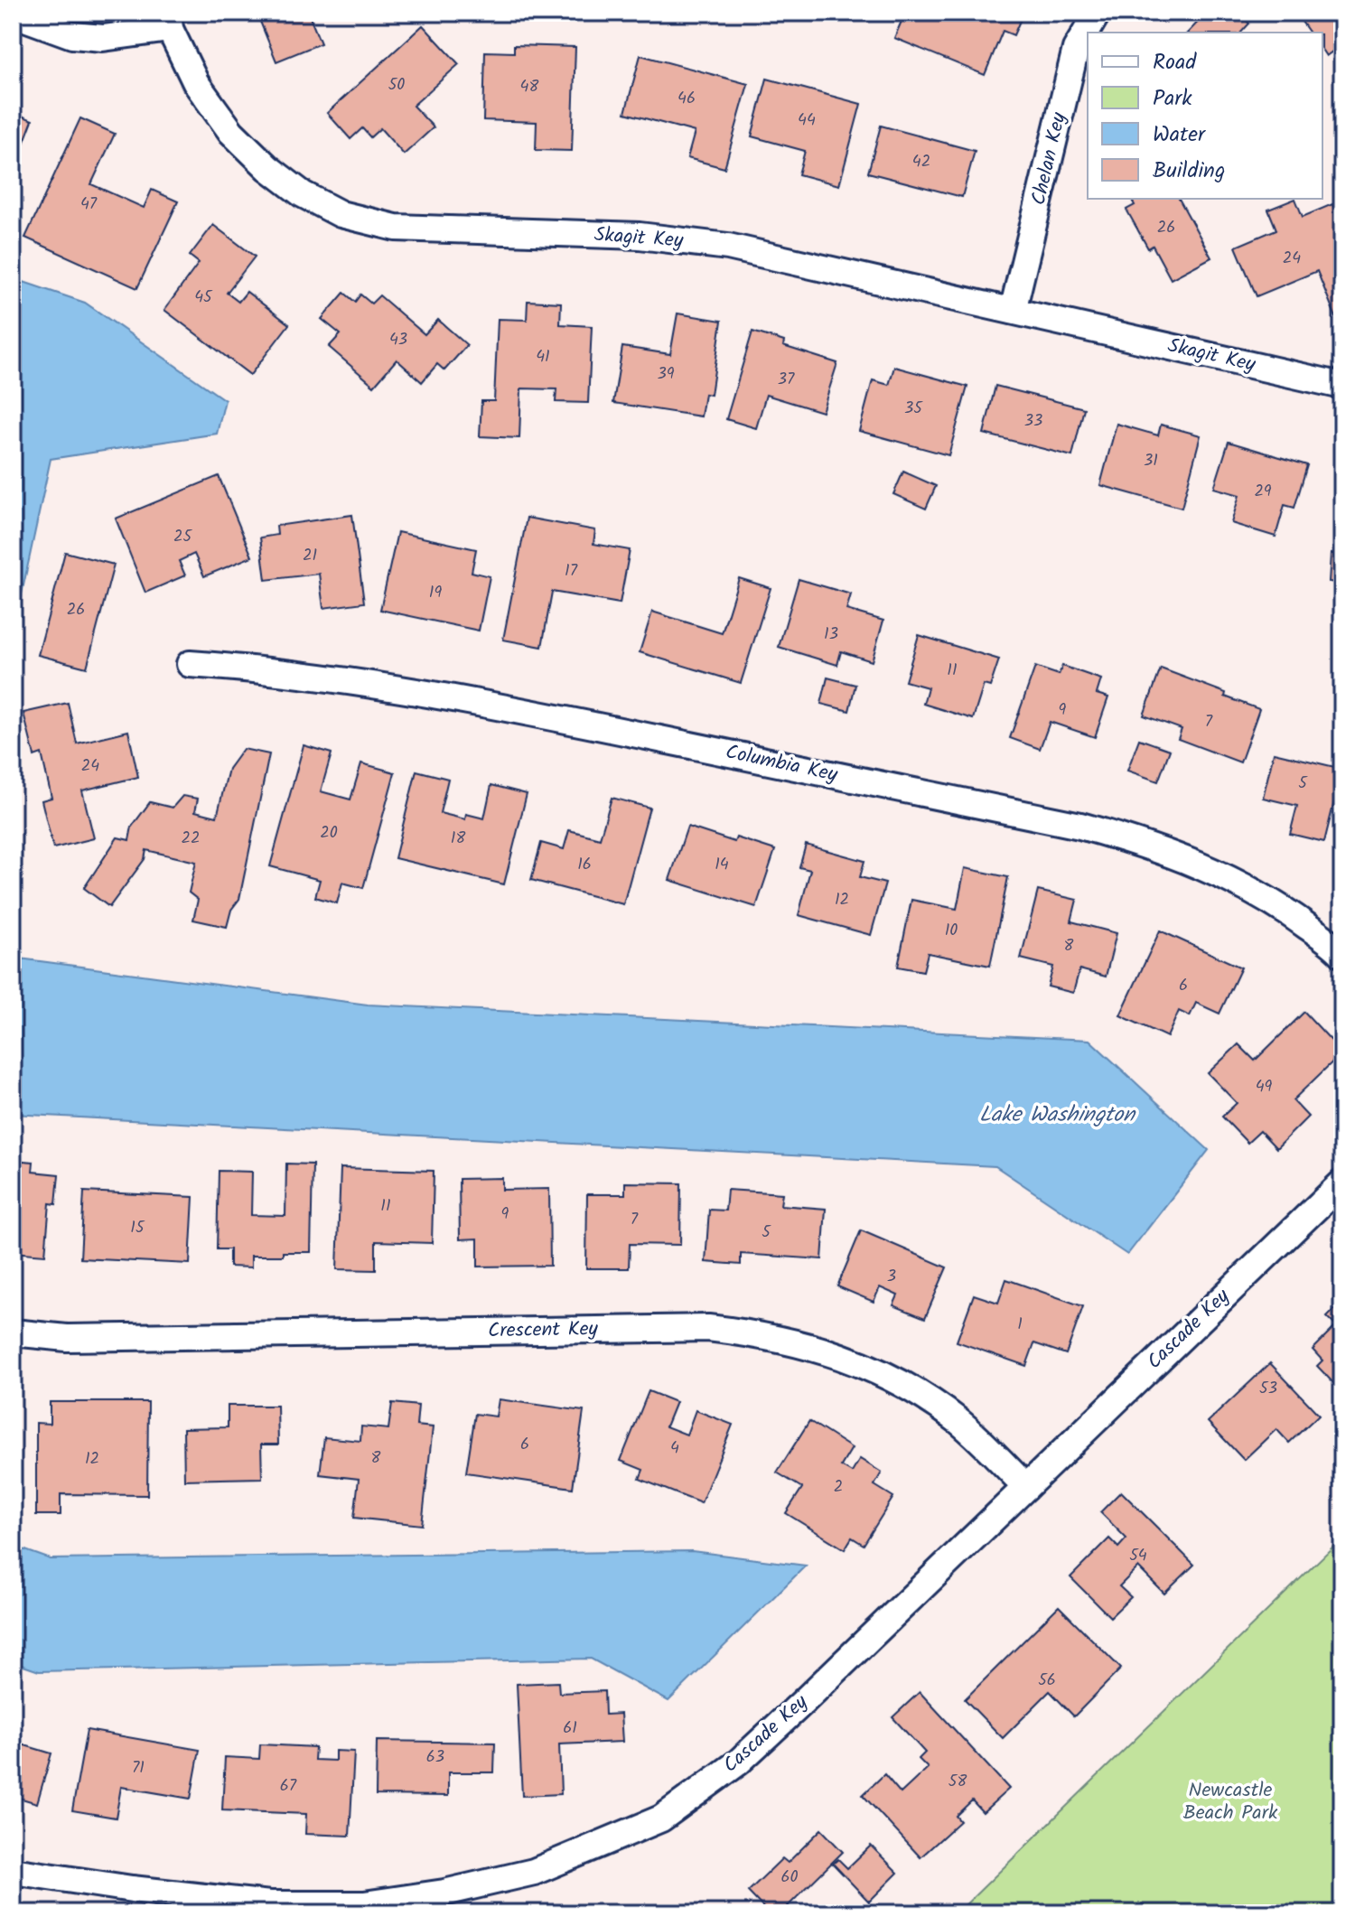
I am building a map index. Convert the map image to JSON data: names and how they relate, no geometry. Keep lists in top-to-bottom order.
{
  "streets": {
    "street": [
      "Chelan Key",
      "Skagit Key",
      "Columbia Key",
      "Cascade Key",
      "Crescent Key"
    ]
  },
  "crossings": [
    ["Chelan Key", "Skagit Key"],
    ["Cascade Key", "Crescent Key"]
  ],
  "water": ["Lake Washington"],
  "parks": ["Newcastle Beach Park"],
  "house_numbers": [
    "50",
    "48",
    "46",
    "44",
    "42",
    "47",
    "26",
    "24",
    "45",
    "43",
    "41",
    "39",
    "37",
    "35",
    "33",
    "31",
    "29",
    "25",
    "21",
    "17",
    "19",
    "26",
    "13",
    "11",
    "9",
    "7",
    "24",
    "5",
    "20",
    "22",
    "18",
    "16",
    "14",
    "12",
    "10",
    "8",
    "6",
    "49",
    "11",
    "9",
    "7",
    "15",
    "5",
    "3",
    "1",
    "53",
    "6",
    "4",
    "8",
    "12",
    "2",
    "54",
    "56",
    "61",
    "63",
    "71",
    "58",
    "67",
    "60"
  ],
  "legend": [
    "Road",
    "Park",
    "Water",
    "Building"
  ]
}
